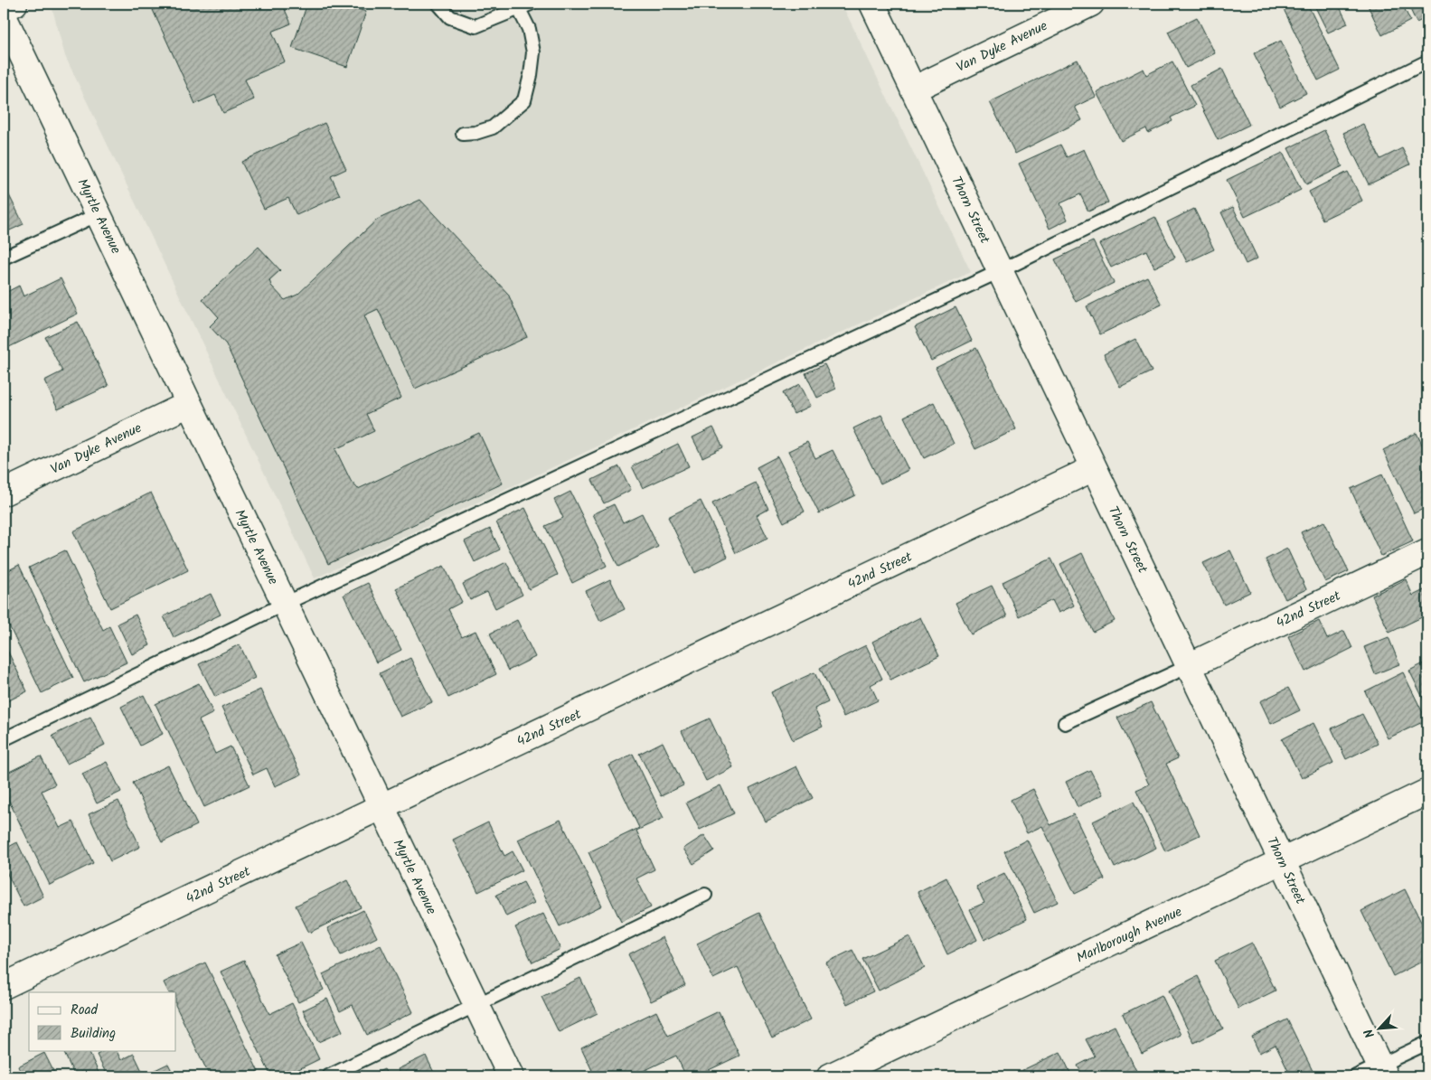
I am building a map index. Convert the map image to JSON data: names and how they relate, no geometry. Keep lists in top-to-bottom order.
{
  "streets": {
    "street": [
      "Van Dyke Avenue",
      "Thorn Street",
      "Myrtle Avenue",
      "42nd Street",
      "Marlborough Avenue"
    ]
  },
  "crossings": [
    ["Van Dyke Avenue", "Thorn Street"],
    ["Van Dyke Avenue", "Myrtle Avenue"],
    ["Thorn Street", "42nd Street"],
    ["Thorn Street", "Marlborough Avenue"],
    ["Myrtle Avenue", "42nd Street"]
  ],
  "legend": ["Road", "Building"],
  "north": "bottom left"
}
